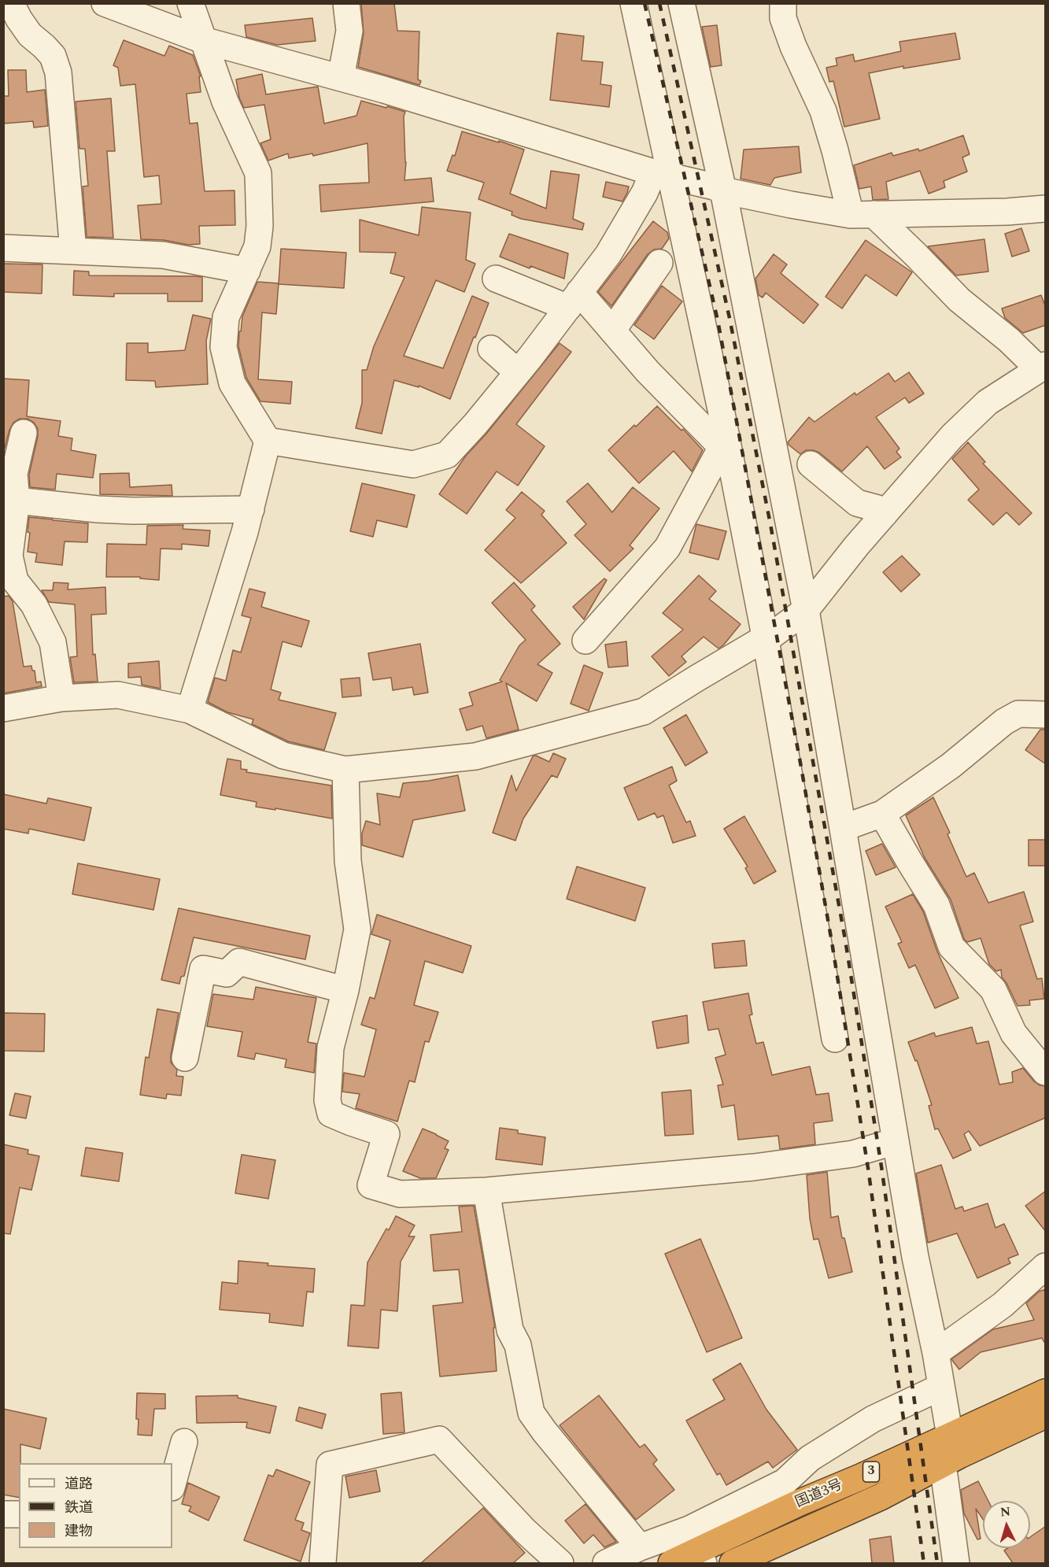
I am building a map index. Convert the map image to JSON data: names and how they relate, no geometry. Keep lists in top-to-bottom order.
{
  "streets": {
    "highway": ["3", "国道3号"]
  },
  "legend": ["道路", "鉄道", "建物"],
  "north": "top"
}
